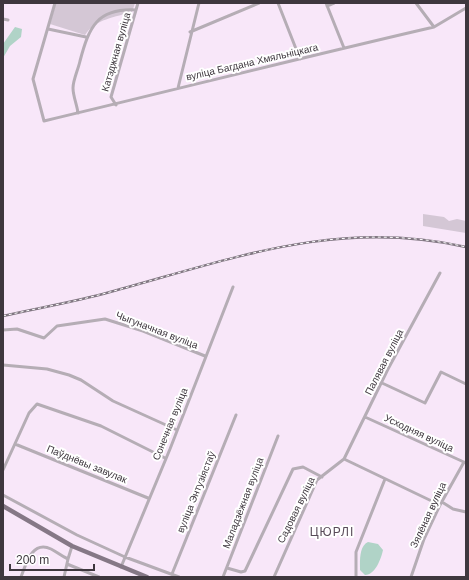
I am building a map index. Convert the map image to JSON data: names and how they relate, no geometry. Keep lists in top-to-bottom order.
{
  "streets": {
    "street": [
      "Катэджная вуліца",
      "вуліца Багдана Хмяльніцкага",
      "Чыгуначная вуліца",
      "Палявая вуліца",
      "Сонечная вуліца",
      "Усходняя вуліца",
      "Паўднёвы завулак",
      "вуліца Энтузіястаў",
      "Маладзёжная вуліца",
      "Садовая вуліца",
      "Зялёная вуліца"
    ]
  },
  "crossings": [
    ["Катэджная вуліца", "вуліца Багдана Хмяльніцкага"],
    ["Чыгуначная вуліца", "Сонечная вуліца"],
    ["Палявая вуліца", "Усходняя вуліца"],
    ["Палявая вуліца", "Садовая вуліца"],
    ["Сонечная вуліца", "Паўднёвы завулак"],
    ["Усходняя вуліца", "Зялёная вуліца"]
  ],
  "districts": ["ЦЮРЛІ"],
  "scale_bar": "200 m"
}
